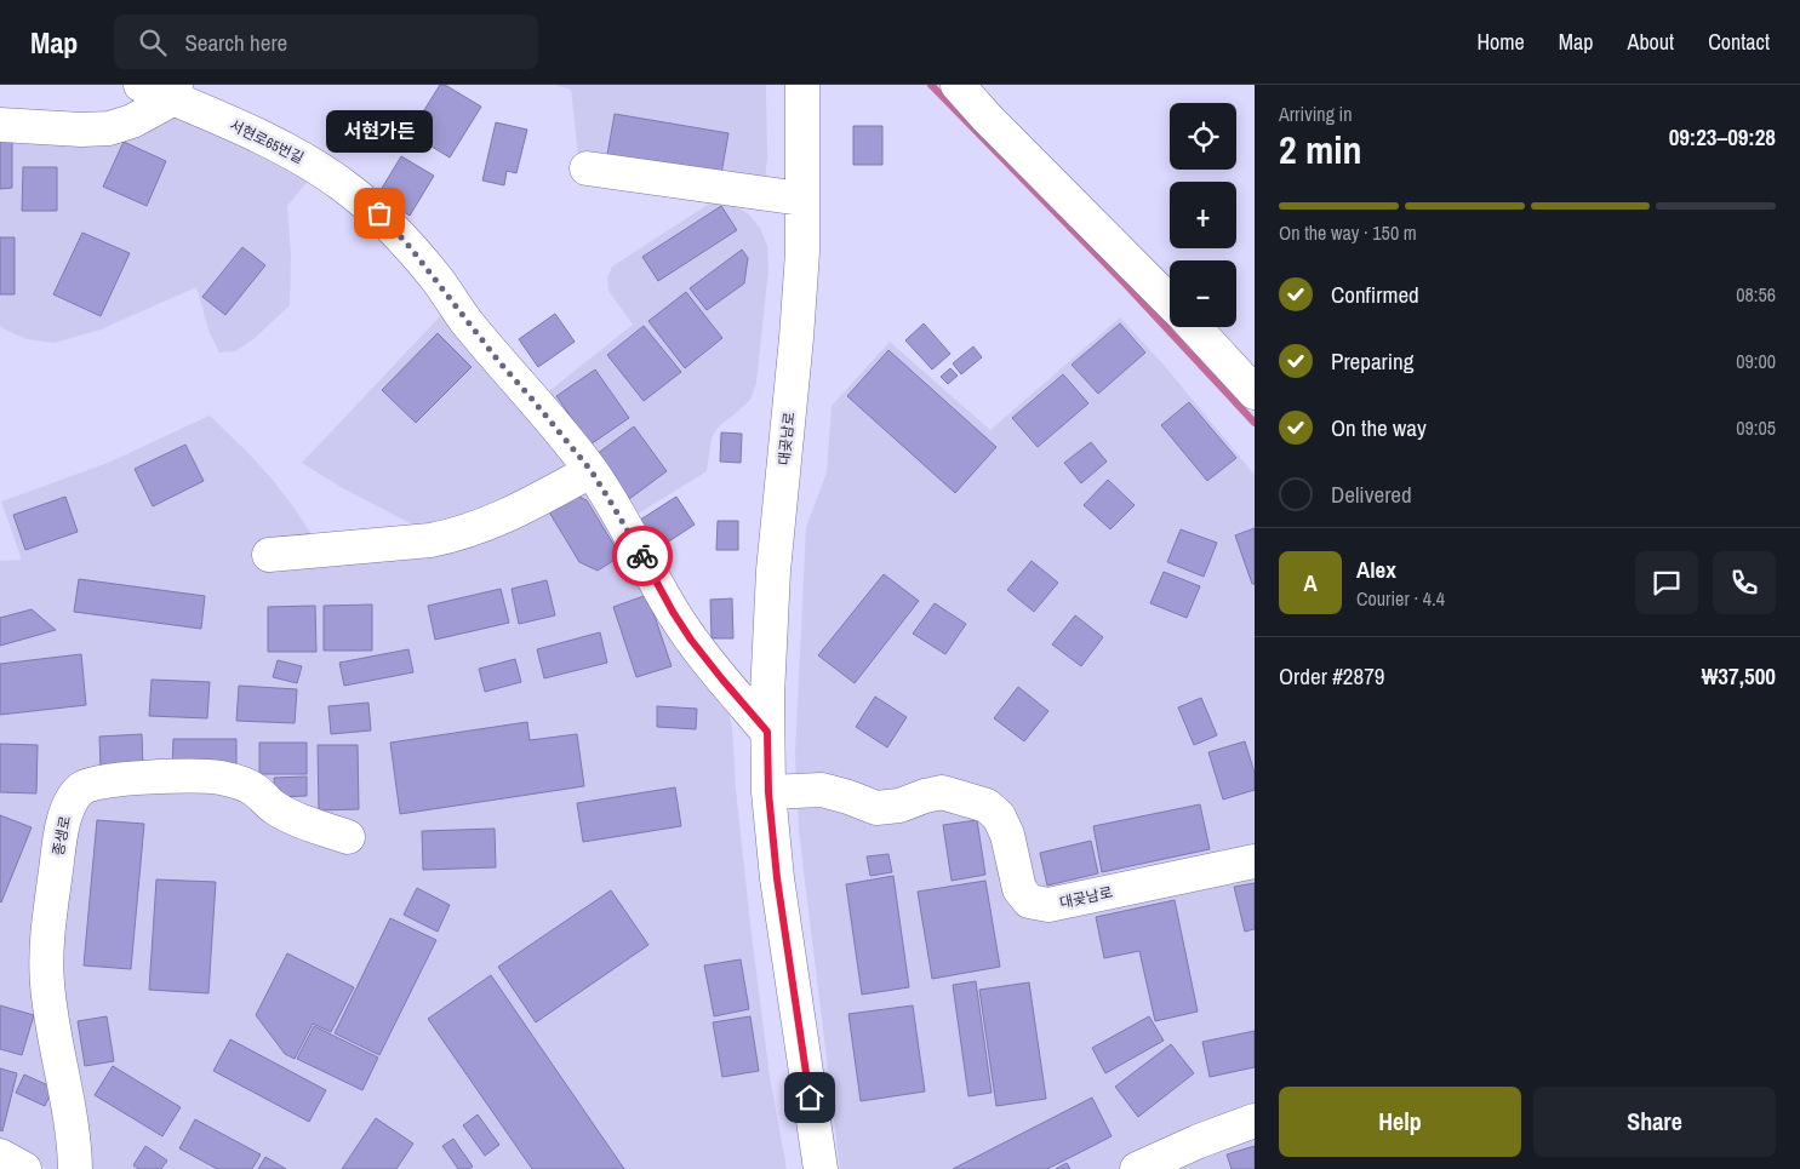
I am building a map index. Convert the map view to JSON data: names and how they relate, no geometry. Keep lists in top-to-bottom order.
{
  "streets": {
    "street": ["서현로65번길", "대곶남로", "종생로"]
  },
  "crossings": [
    ["서현로65번길", "대곶남로"]
  ],
  "places": ["서현가든"],
  "page": {
    "header": "Map",
    "search": "Search here",
    "nav": [
      "Home",
      "Map",
      "About",
      "Contact"
    ],
    "heading": ["2 min", "Arriving in", "09:23–09:28"],
    "panel": [
      "Alex",
      "Courier · 4.4",
      "Order #2879",
      "₩37,500"
    ],
    "map_buttons": ["+", "−"],
    "bubble": "서현가든",
    "bar": "On the way · 150 m",
    "list": [
      ["Confirmed", "08:56"],
      ["Preparing", "09:00"],
      ["On the way", "09:05"],
      "Delivered"
    ],
    "round": "A",
    "buttons": ["Help", "Share"]
  }
}
